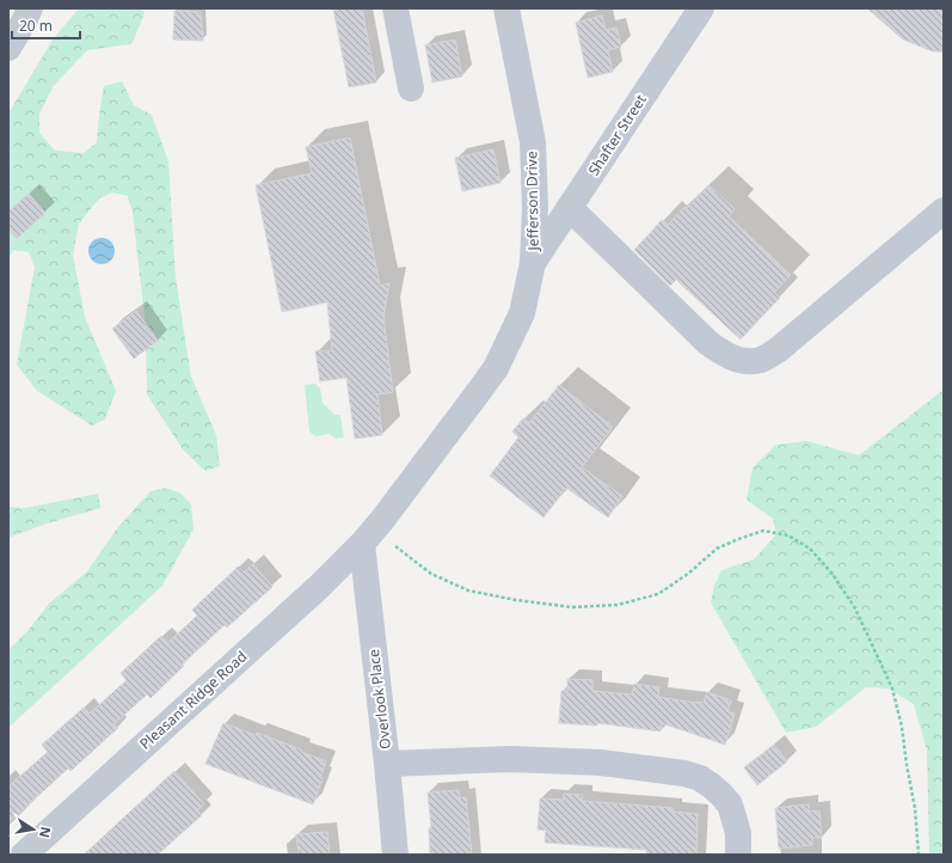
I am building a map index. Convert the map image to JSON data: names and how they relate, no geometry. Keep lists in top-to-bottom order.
{
  "streets": {
    "street": [
      "Shafter Street",
      "Jefferson Drive",
      "Overlook Place",
      "Pleasant Ridge Road"
    ]
  },
  "crossings": [
    ["Shafter Street", "Jefferson Drive"],
    ["Jefferson Drive", "Overlook Place"],
    ["Jefferson Drive", "Pleasant Ridge Road"],
    ["Overlook Place", "Pleasant Ridge Road"]
  ],
  "scale_bar": "20 m",
  "north": "right"
}
